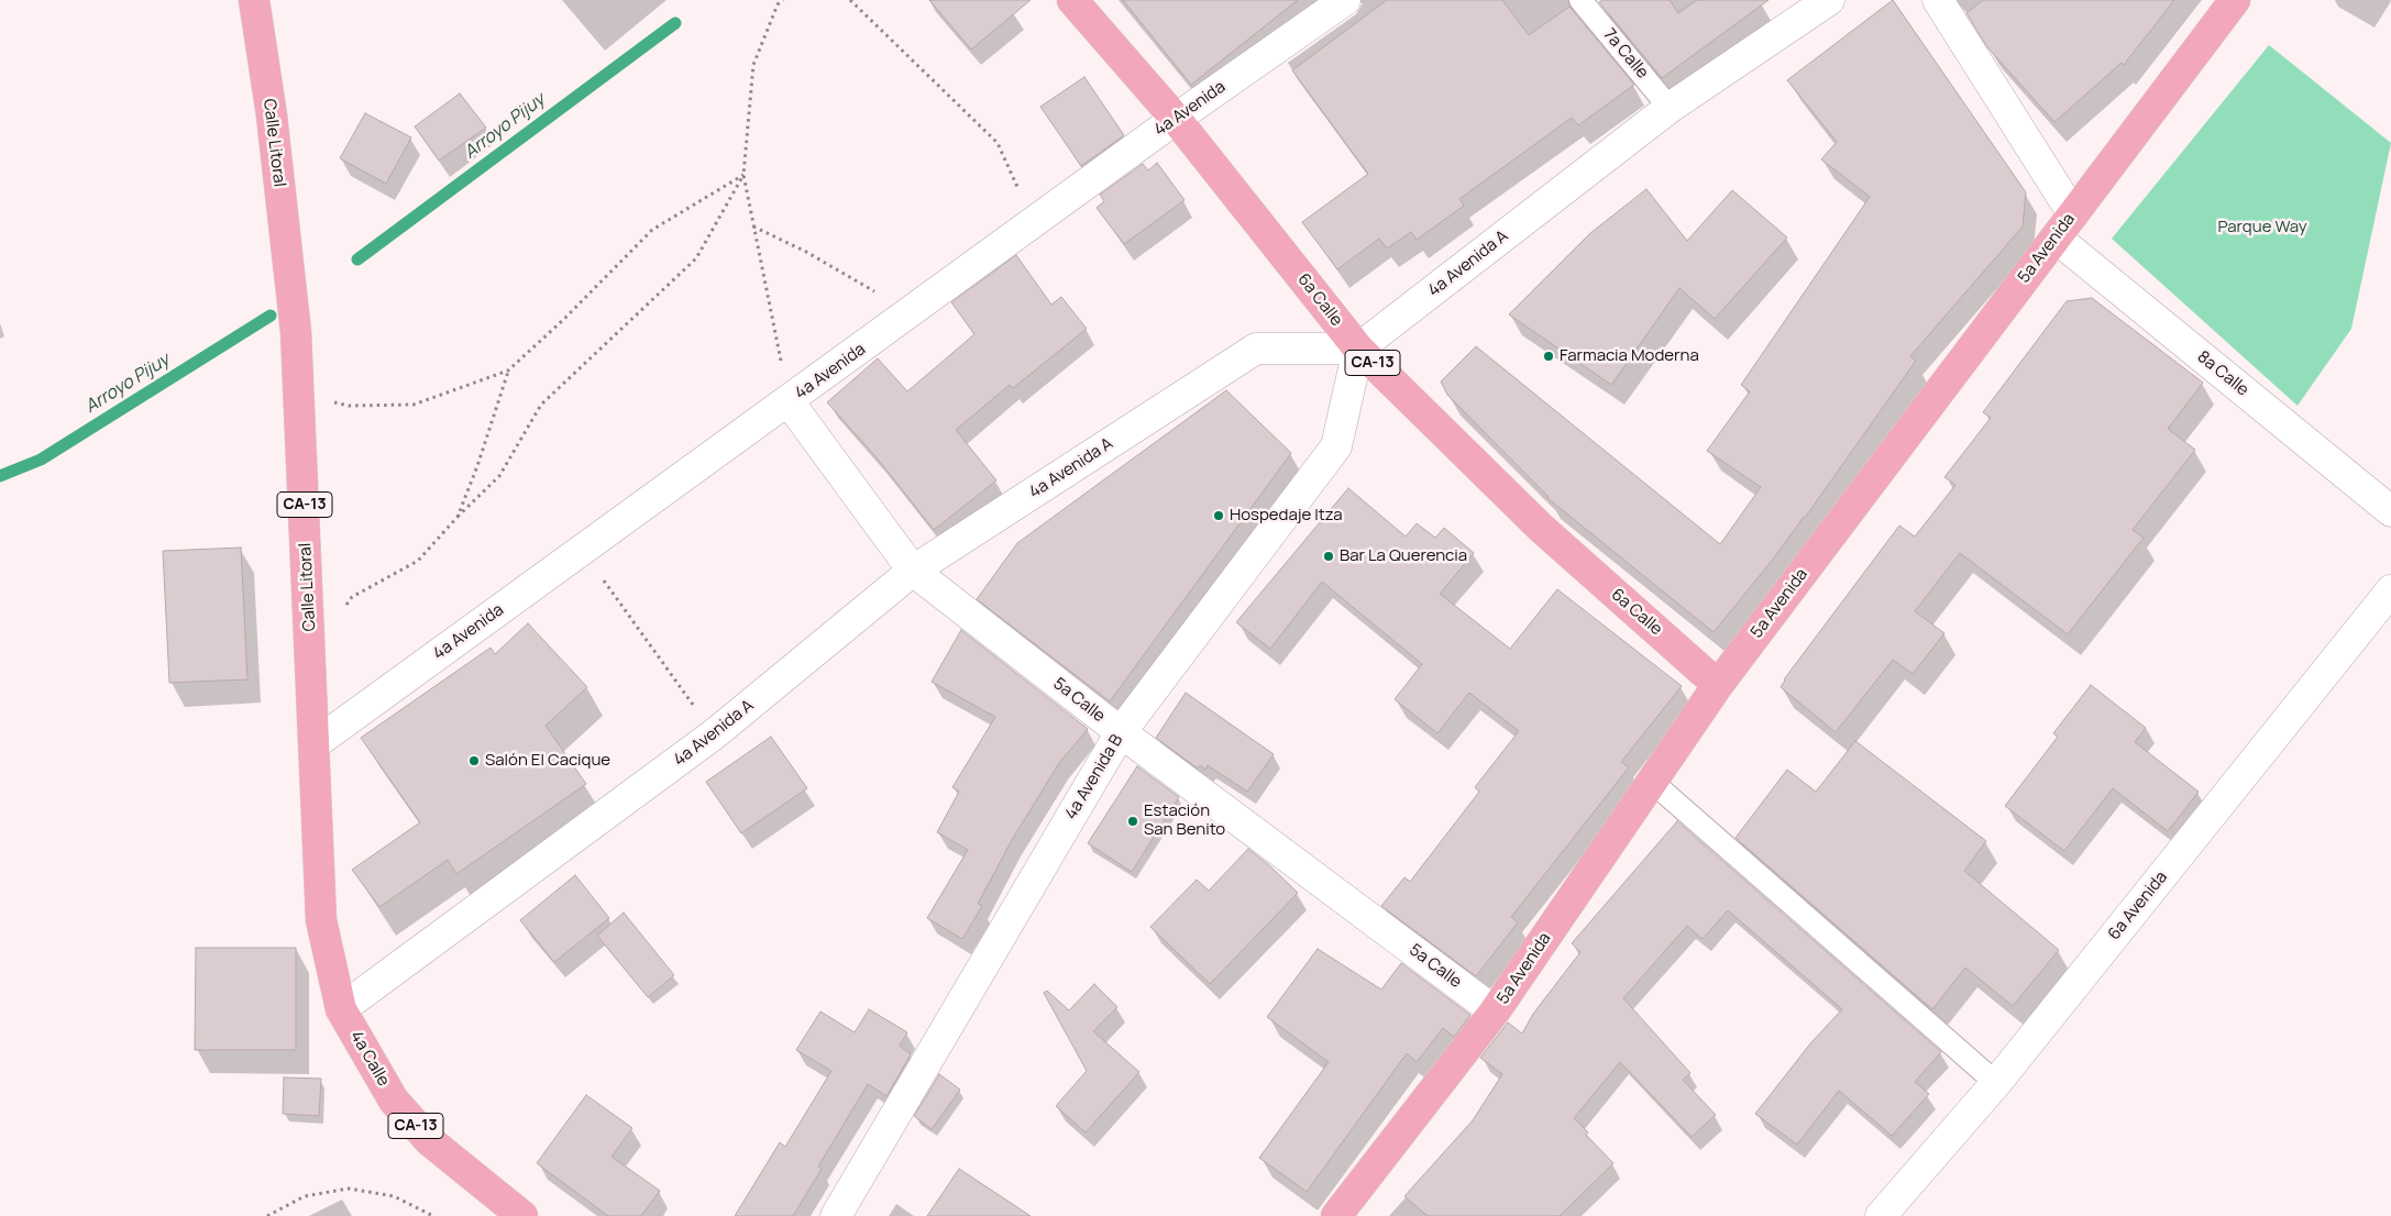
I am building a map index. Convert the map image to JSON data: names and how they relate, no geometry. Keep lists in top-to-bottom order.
{
  "streets": {
    "main road": [
      "Calle Litoral",
      "5a Avenida",
      "6a Calle",
      "CA-13",
      "4a Calle"
    ],
    "street": [
      "4a Avenida",
      "4a Avenida A",
      "8a Calle",
      "5a Calle",
      "4a Avenida B",
      "6a Avenida"
    ],
    "lane": ["7a Calle"]
  },
  "crossings": [
    ["7a Calle", "4a Avenida A"],
    ["4a Avenida", "Calle Litoral"],
    ["4a Avenida", "6a Calle"],
    ["4a Avenida", "5a Calle"],
    ["Calle Litoral", "4a Avenida A"],
    ["Calle Litoral", "4a Calle"],
    ["5a Avenida", "6a Calle"],
    ["5a Avenida", "8a Calle"],
    ["5a Avenida", "5a Calle"],
    ["4a Avenida A", "6a Calle"],
    ["4a Avenida A", "5a Calle"],
    ["4a Avenida A", "4a Avenida B"],
    ["4a Avenida A", "4a Calle"],
    ["6a Calle", "4a Avenida B"],
    ["5a Calle", "4a Avenida B"]
  ],
  "water": ["Arroyo Pijuy"],
  "parks": ["Parque Way"],
  "places": [
    "Farmacia Moderna",
    "Hospedaje Itza",
    "Bar La Querencia",
    "Salón El Cacique",
    "Estación San Benito"
  ]
}
